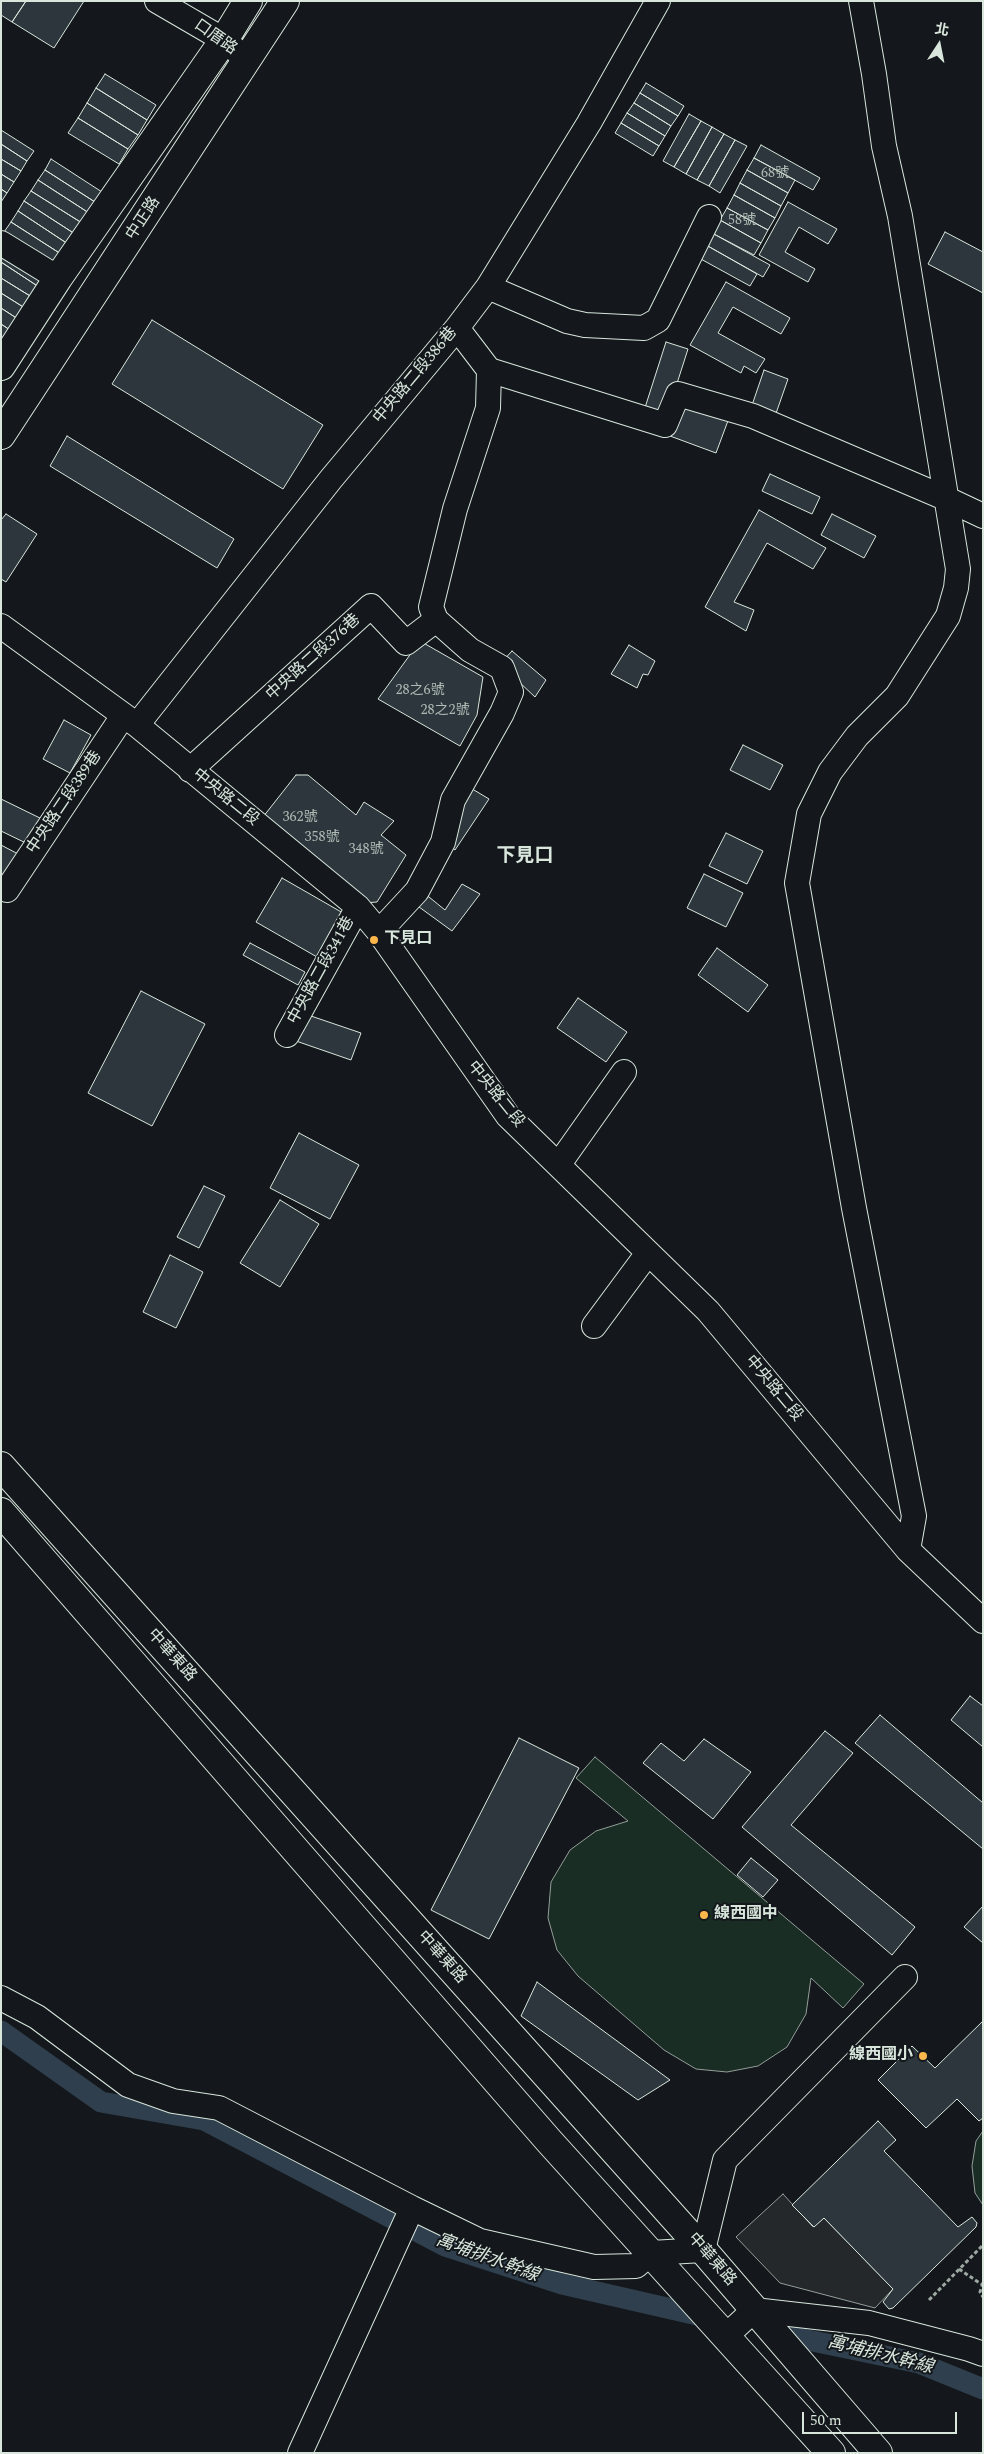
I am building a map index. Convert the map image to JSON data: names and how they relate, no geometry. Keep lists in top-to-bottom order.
{
  "streets": {
    "main road": ["中正路", "中華東路"],
    "street": [
      "口厝路",
      "中央路二段386巷",
      "中央路二段376巷",
      "中央路二段",
      "中央路二段389巷",
      "中央路二段341巷"
    ]
  },
  "crossings": [
    ["口厝路", "中正路"],
    ["中央路二段386巷", "中央路二段"],
    ["中央路二段386巷", "中央路二段389巷"],
    ["中央路二段376巷", "中央路二段"],
    ["中央路二段", "中央路二段389巷"],
    ["中央路二段", "中央路二段341巷"]
  ],
  "districts": ["下見口"],
  "water": ["寓埔排水幹線"],
  "places": ["下見口", "線西國中", "線西國小"],
  "house_numbers": [
    "68號",
    "58號",
    "28之6號",
    "28之2號",
    "362號",
    "358號",
    "348號"
  ],
  "scale_bar": "50 m",
  "north": "top"
}
